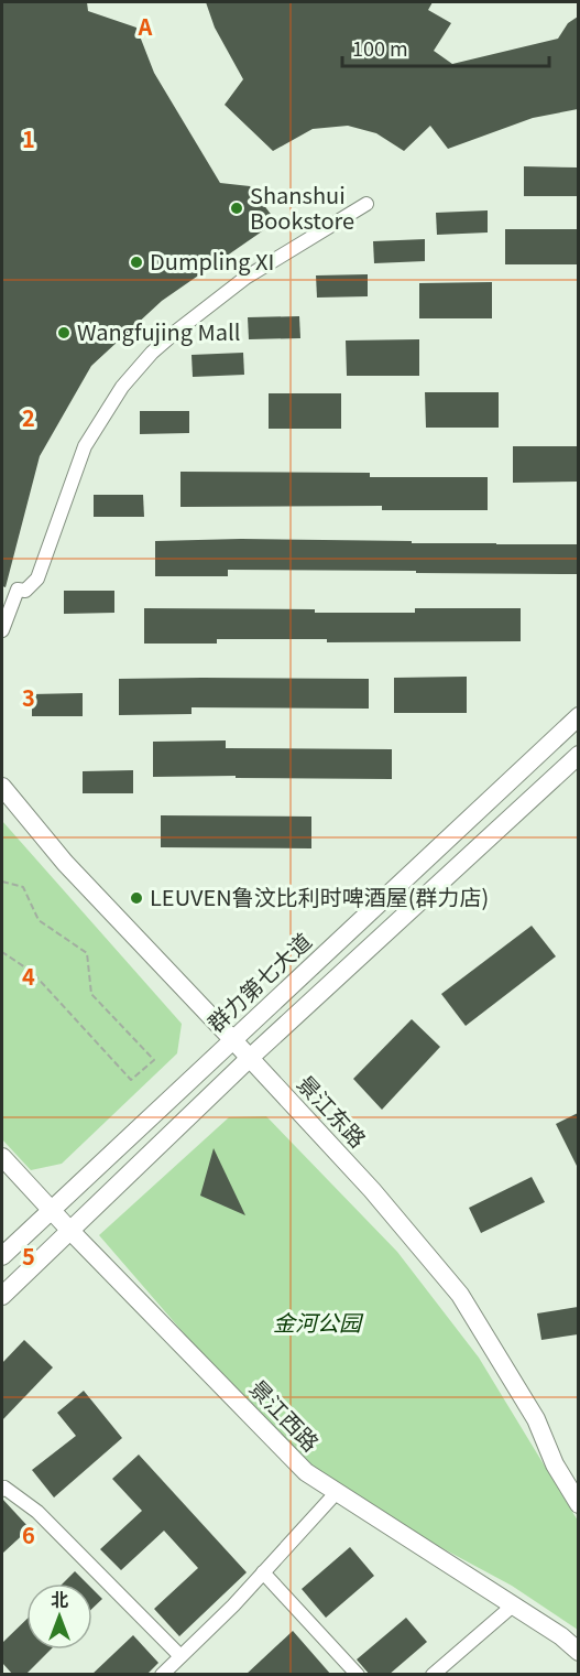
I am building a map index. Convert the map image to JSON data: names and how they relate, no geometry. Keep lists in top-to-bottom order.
{
  "streets": {
    "main road": ["群力第七大道", "景江东路", "景江西路"]
  },
  "crossings": [
    ["群力第七大道", "景江东路"],
    ["群力第七大道", "景江西路"]
  ],
  "parks": ["金河公园"],
  "places": [
    "Shanshui Bookstore",
    "Dumpling XI",
    "Wangfujing Mall",
    "LEUVEN鲁汶比利时啤酒屋(群力店)"
  ],
  "scale_bar": "100 m",
  "north": "top",
  "grid": {
    "columns": ["A"],
    "rows": [
      "1",
      "2",
      "3",
      "4",
      "5",
      "6"
    ]
  }
}
